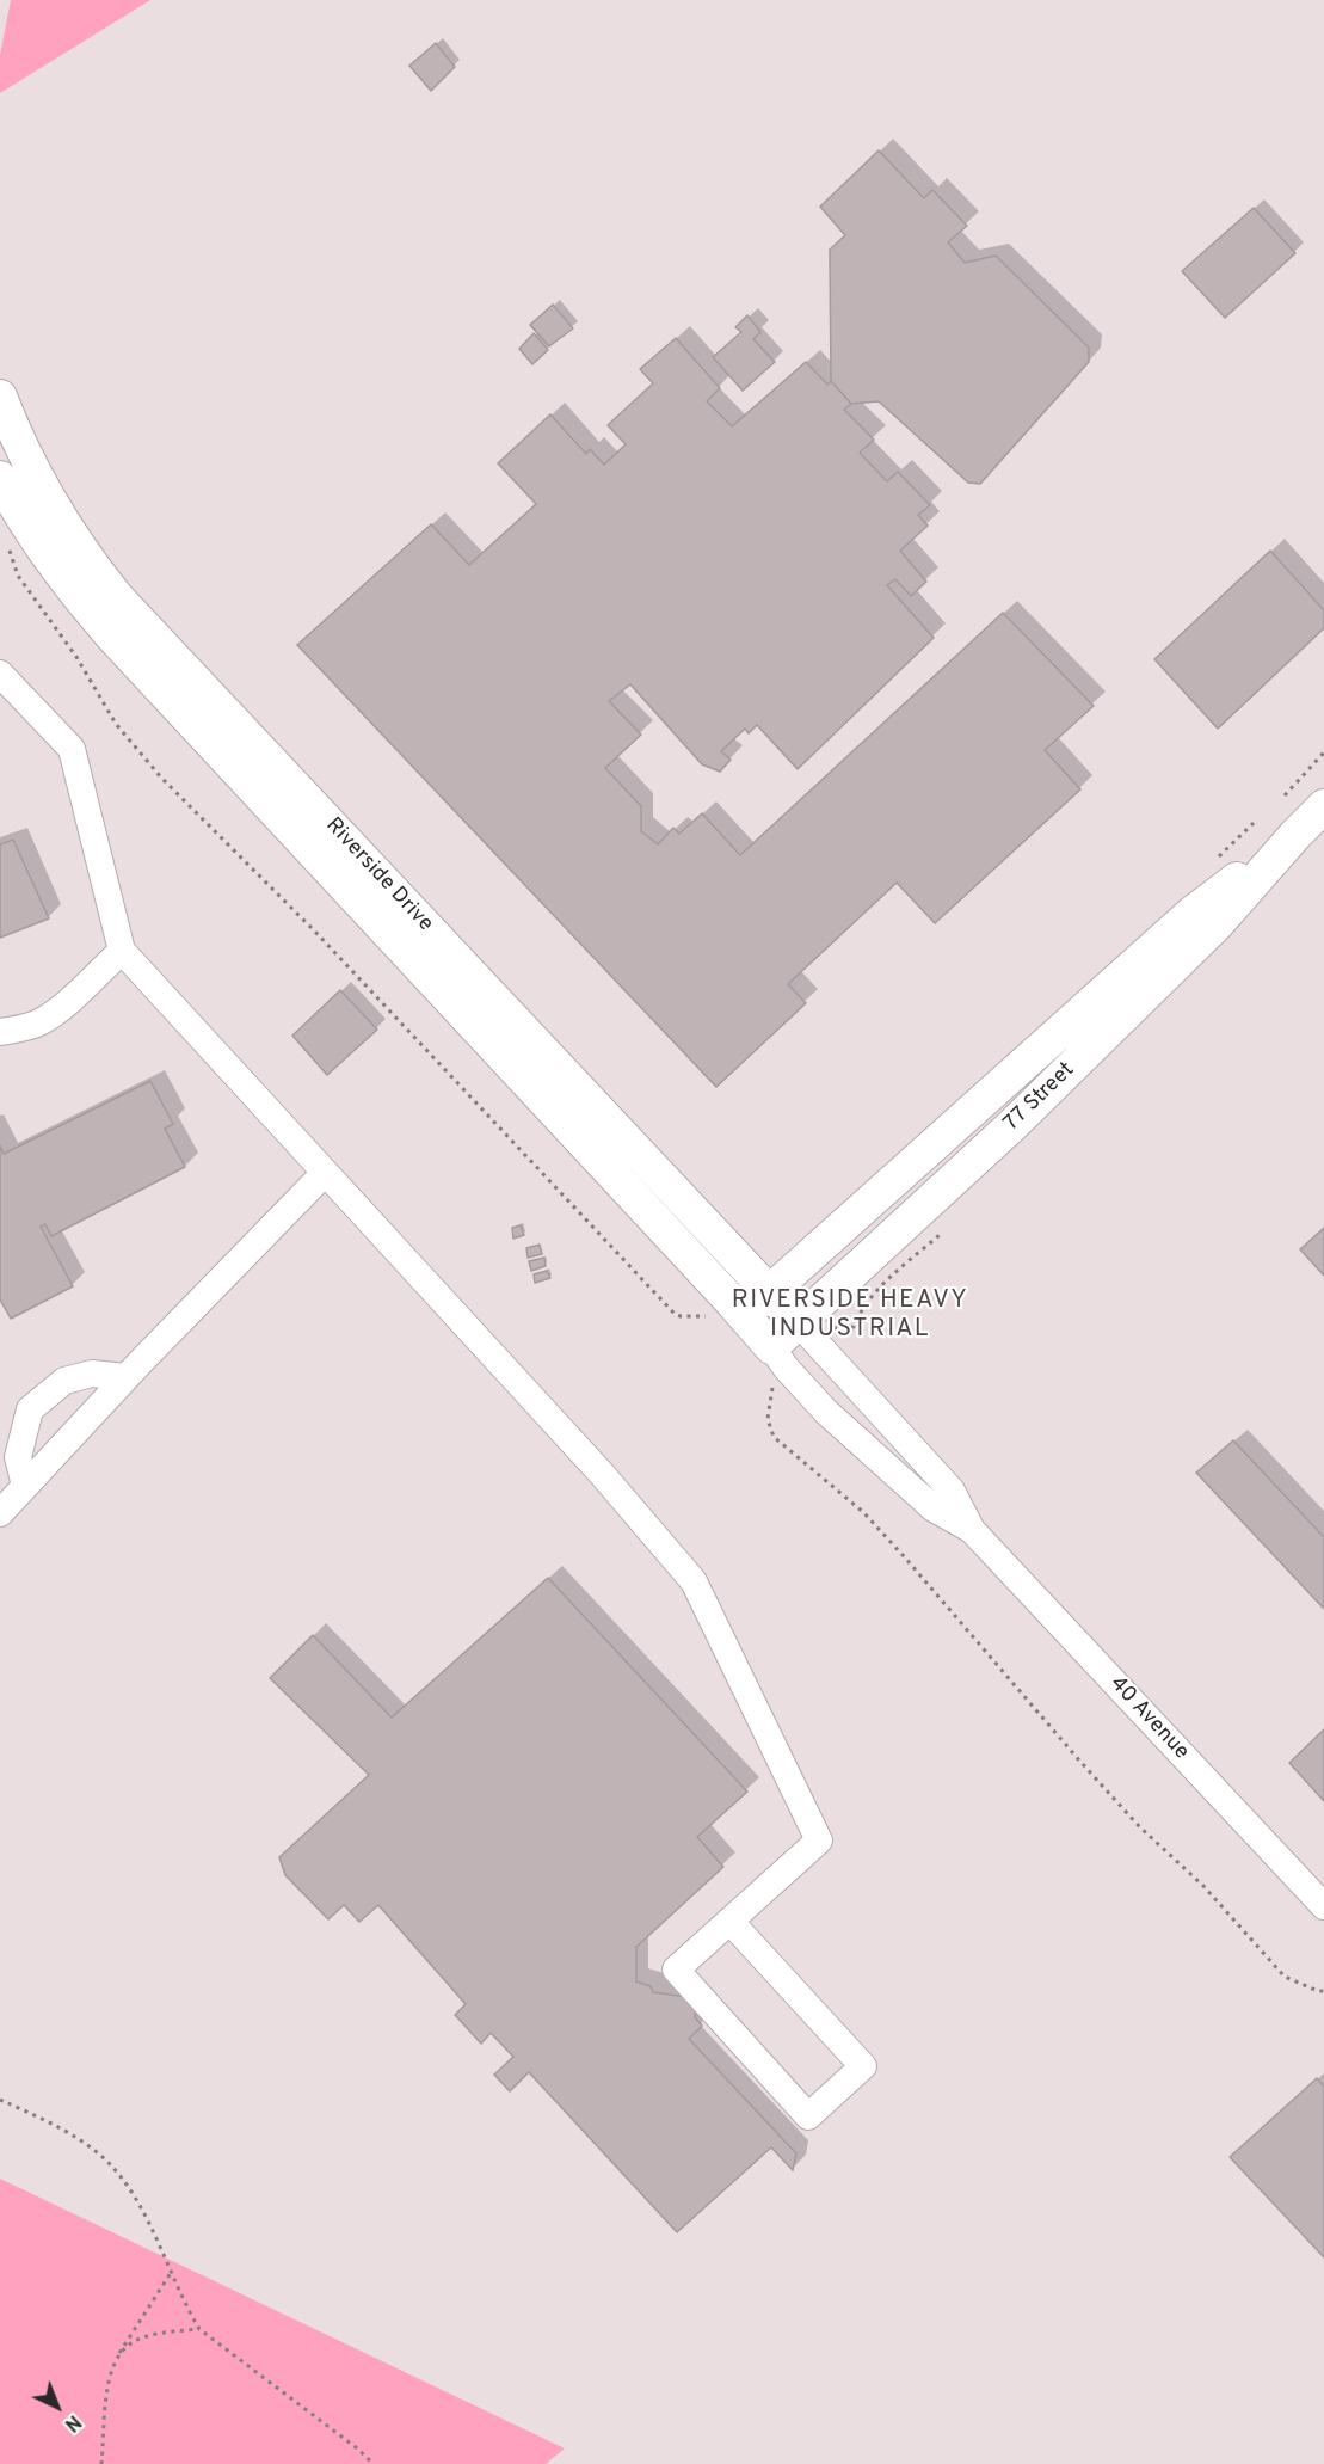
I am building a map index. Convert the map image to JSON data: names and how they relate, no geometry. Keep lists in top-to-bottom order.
{
  "streets": {
    "main road": ["Riverside Drive", "77 Street", "40 Avenue"]
  },
  "crossings": [
    ["Riverside Drive", "77 Street"],
    ["Riverside Drive", "40 Avenue"],
    ["77 Street", "40 Avenue"]
  ],
  "districts": ["RIVERSIDE HEAVY INDUSTRIAL"],
  "north": "bottom right"
}
